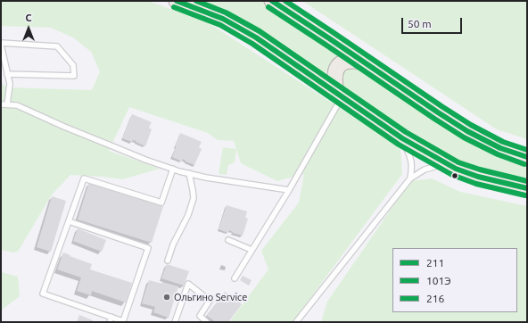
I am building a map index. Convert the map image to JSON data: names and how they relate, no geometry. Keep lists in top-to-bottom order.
{
  "places": ["Ольгино Service"],
  "lines": ["transit line 211", "transit line 216", "transit line 101Э"],
  "legend": ["211", "101Э", "216"],
  "scale_bar": "50 m",
  "north": "top"
}
